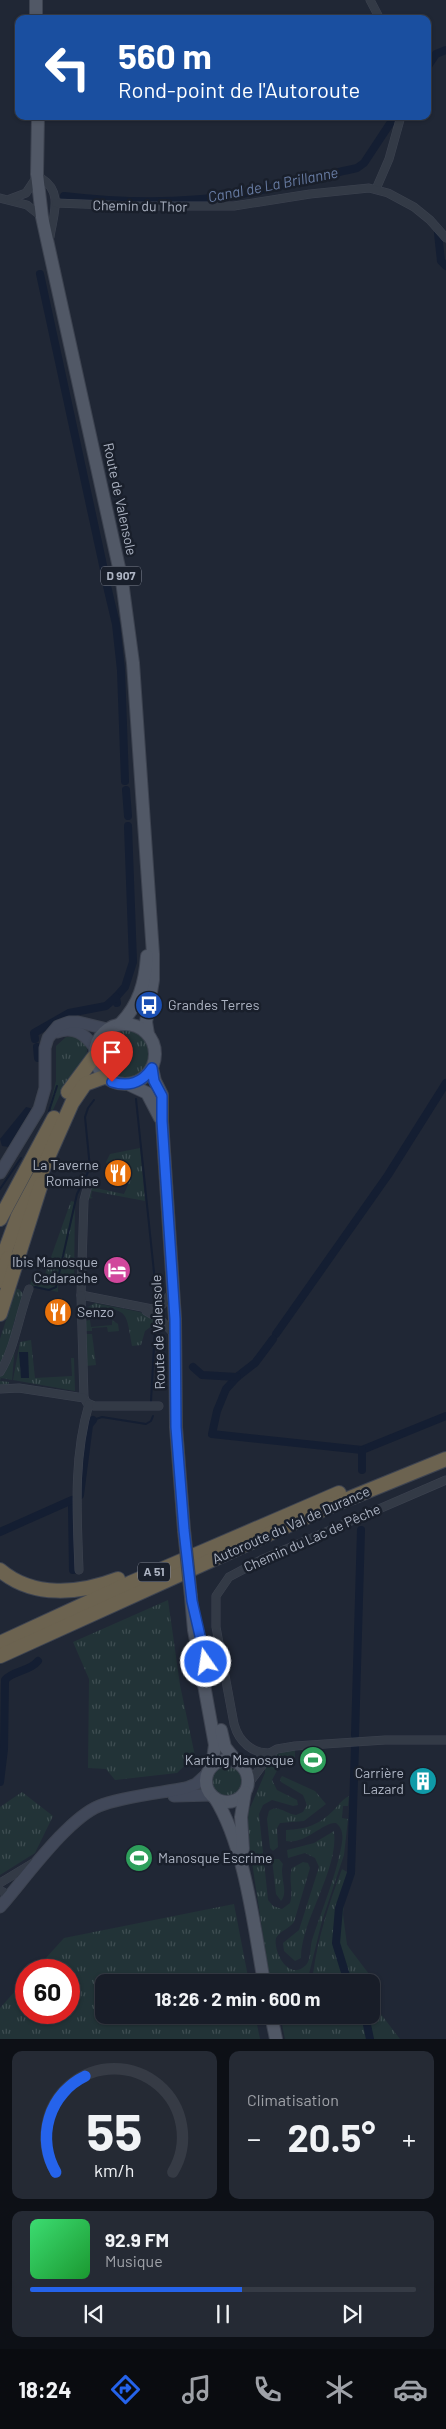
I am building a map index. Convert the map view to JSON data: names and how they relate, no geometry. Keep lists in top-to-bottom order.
{
  "streets": {
    "highway": ["Autoroute du Val de Durance", "A 51"],
    "main road": ["Route de Valensole", "D 907"],
    "street": ["Chemin du Thor", "Chemin du Lac de Pêche"]
  },
  "water": ["Canal de La Brillanne"],
  "places": {
    "bus stop": ["Grandes Terres"],
    "restaurant": ["La Taverne Romaine", "Senzo"],
    "hotel": ["Ibis Manosque Cadarache"],
    "sports": ["Karting Manosque", "Manosque Escrime"],
    "building": ["Carrière Lazard"]
  },
  "page": {
    "turn": ["560 m", "Rond-point de l'Autoroute"],
    "limit": "60",
    "trip": "18:26 · 2 min · 600 m",
    "tile": "Climatisation",
    "heat": ["−", "20.5°", "+"],
    "song": ["92.9 FM", "Musique"],
    "tabs": "18:24",
    "gauge": ["55", "km/h"]
  }
}
